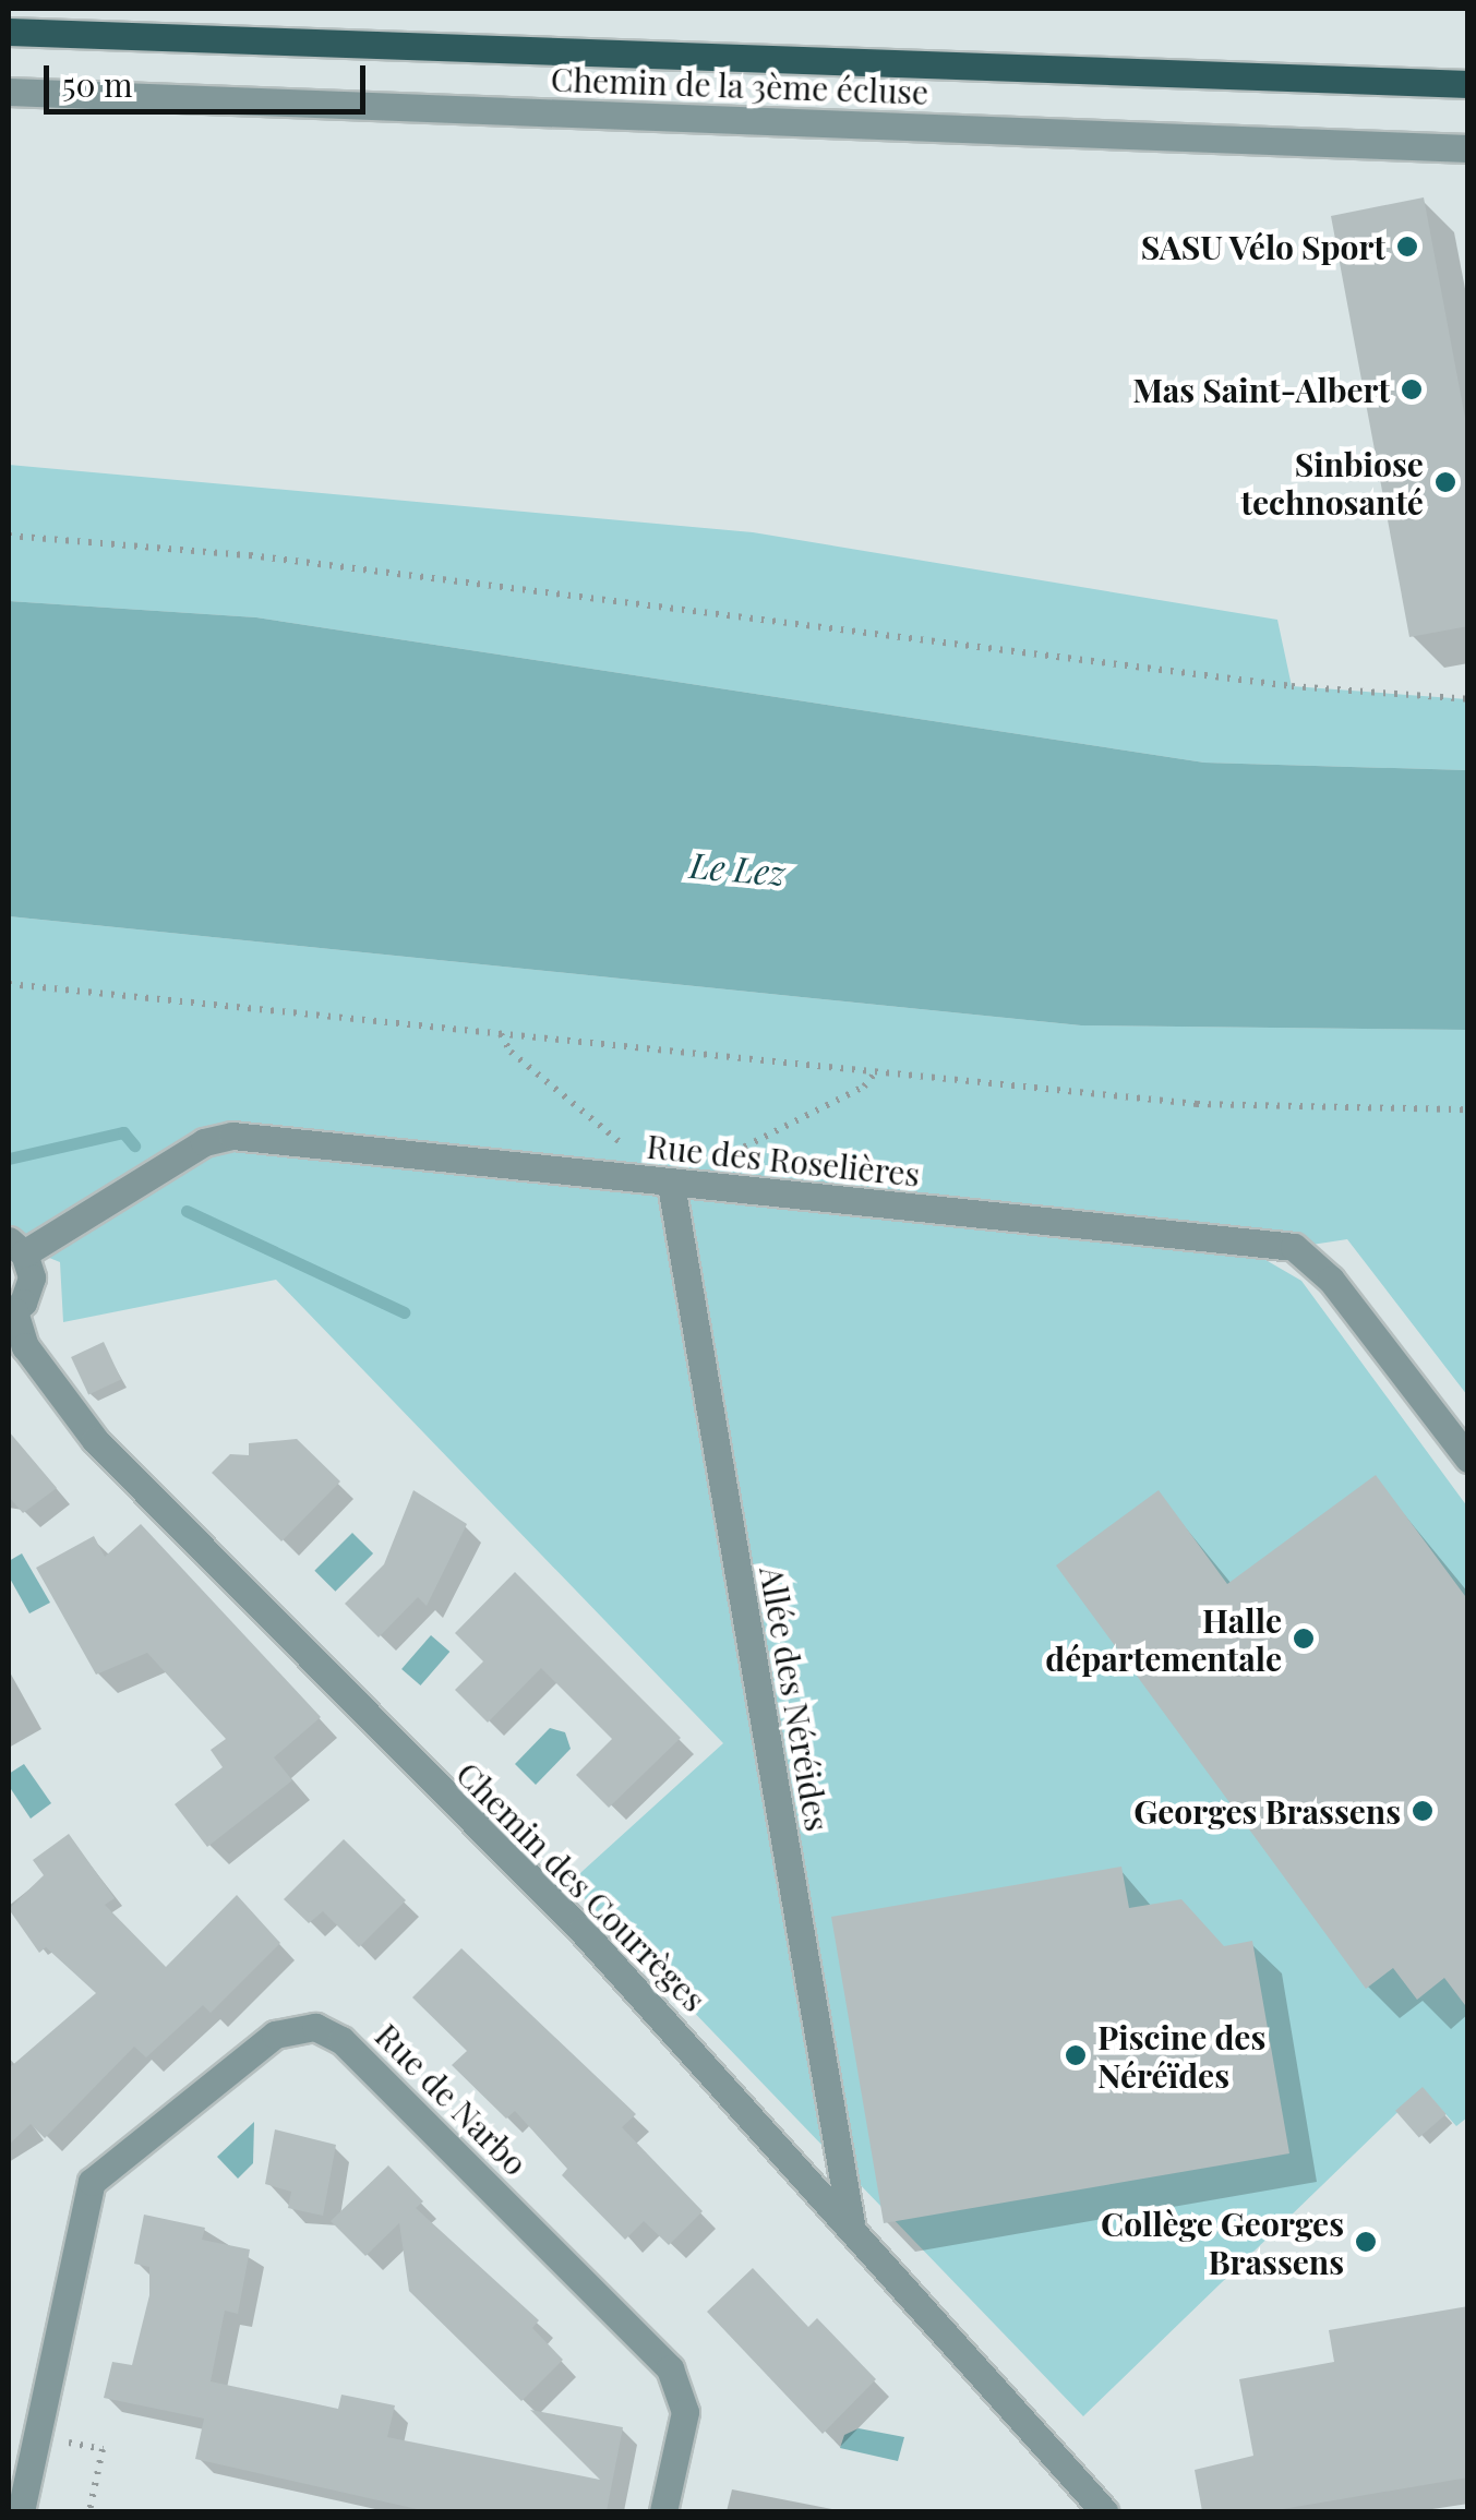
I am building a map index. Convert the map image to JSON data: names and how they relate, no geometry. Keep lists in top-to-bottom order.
{
  "streets": {
    "street": [
      "Chemin de la 3ème écluse",
      "Rue des Roselières",
      "Allée des Néréides",
      "Chemin des Courrèges",
      "Rue de Narbo"
    ]
  },
  "crossings": [
    ["Rue des Roselières", "Allée des Néréides"],
    ["Allée des Néréides", "Chemin des Courrèges"]
  ],
  "water": ["Le Lez"],
  "places": [
    "SASU Vélo Sport",
    "Mas Saint-Albert",
    "Sinbiose technosanté",
    "Halle départementale",
    "Georges Brassens",
    "Piscine des Néréïdes",
    "Collège Georges Brassens"
  ],
  "scale_bar": "50 m"
}
